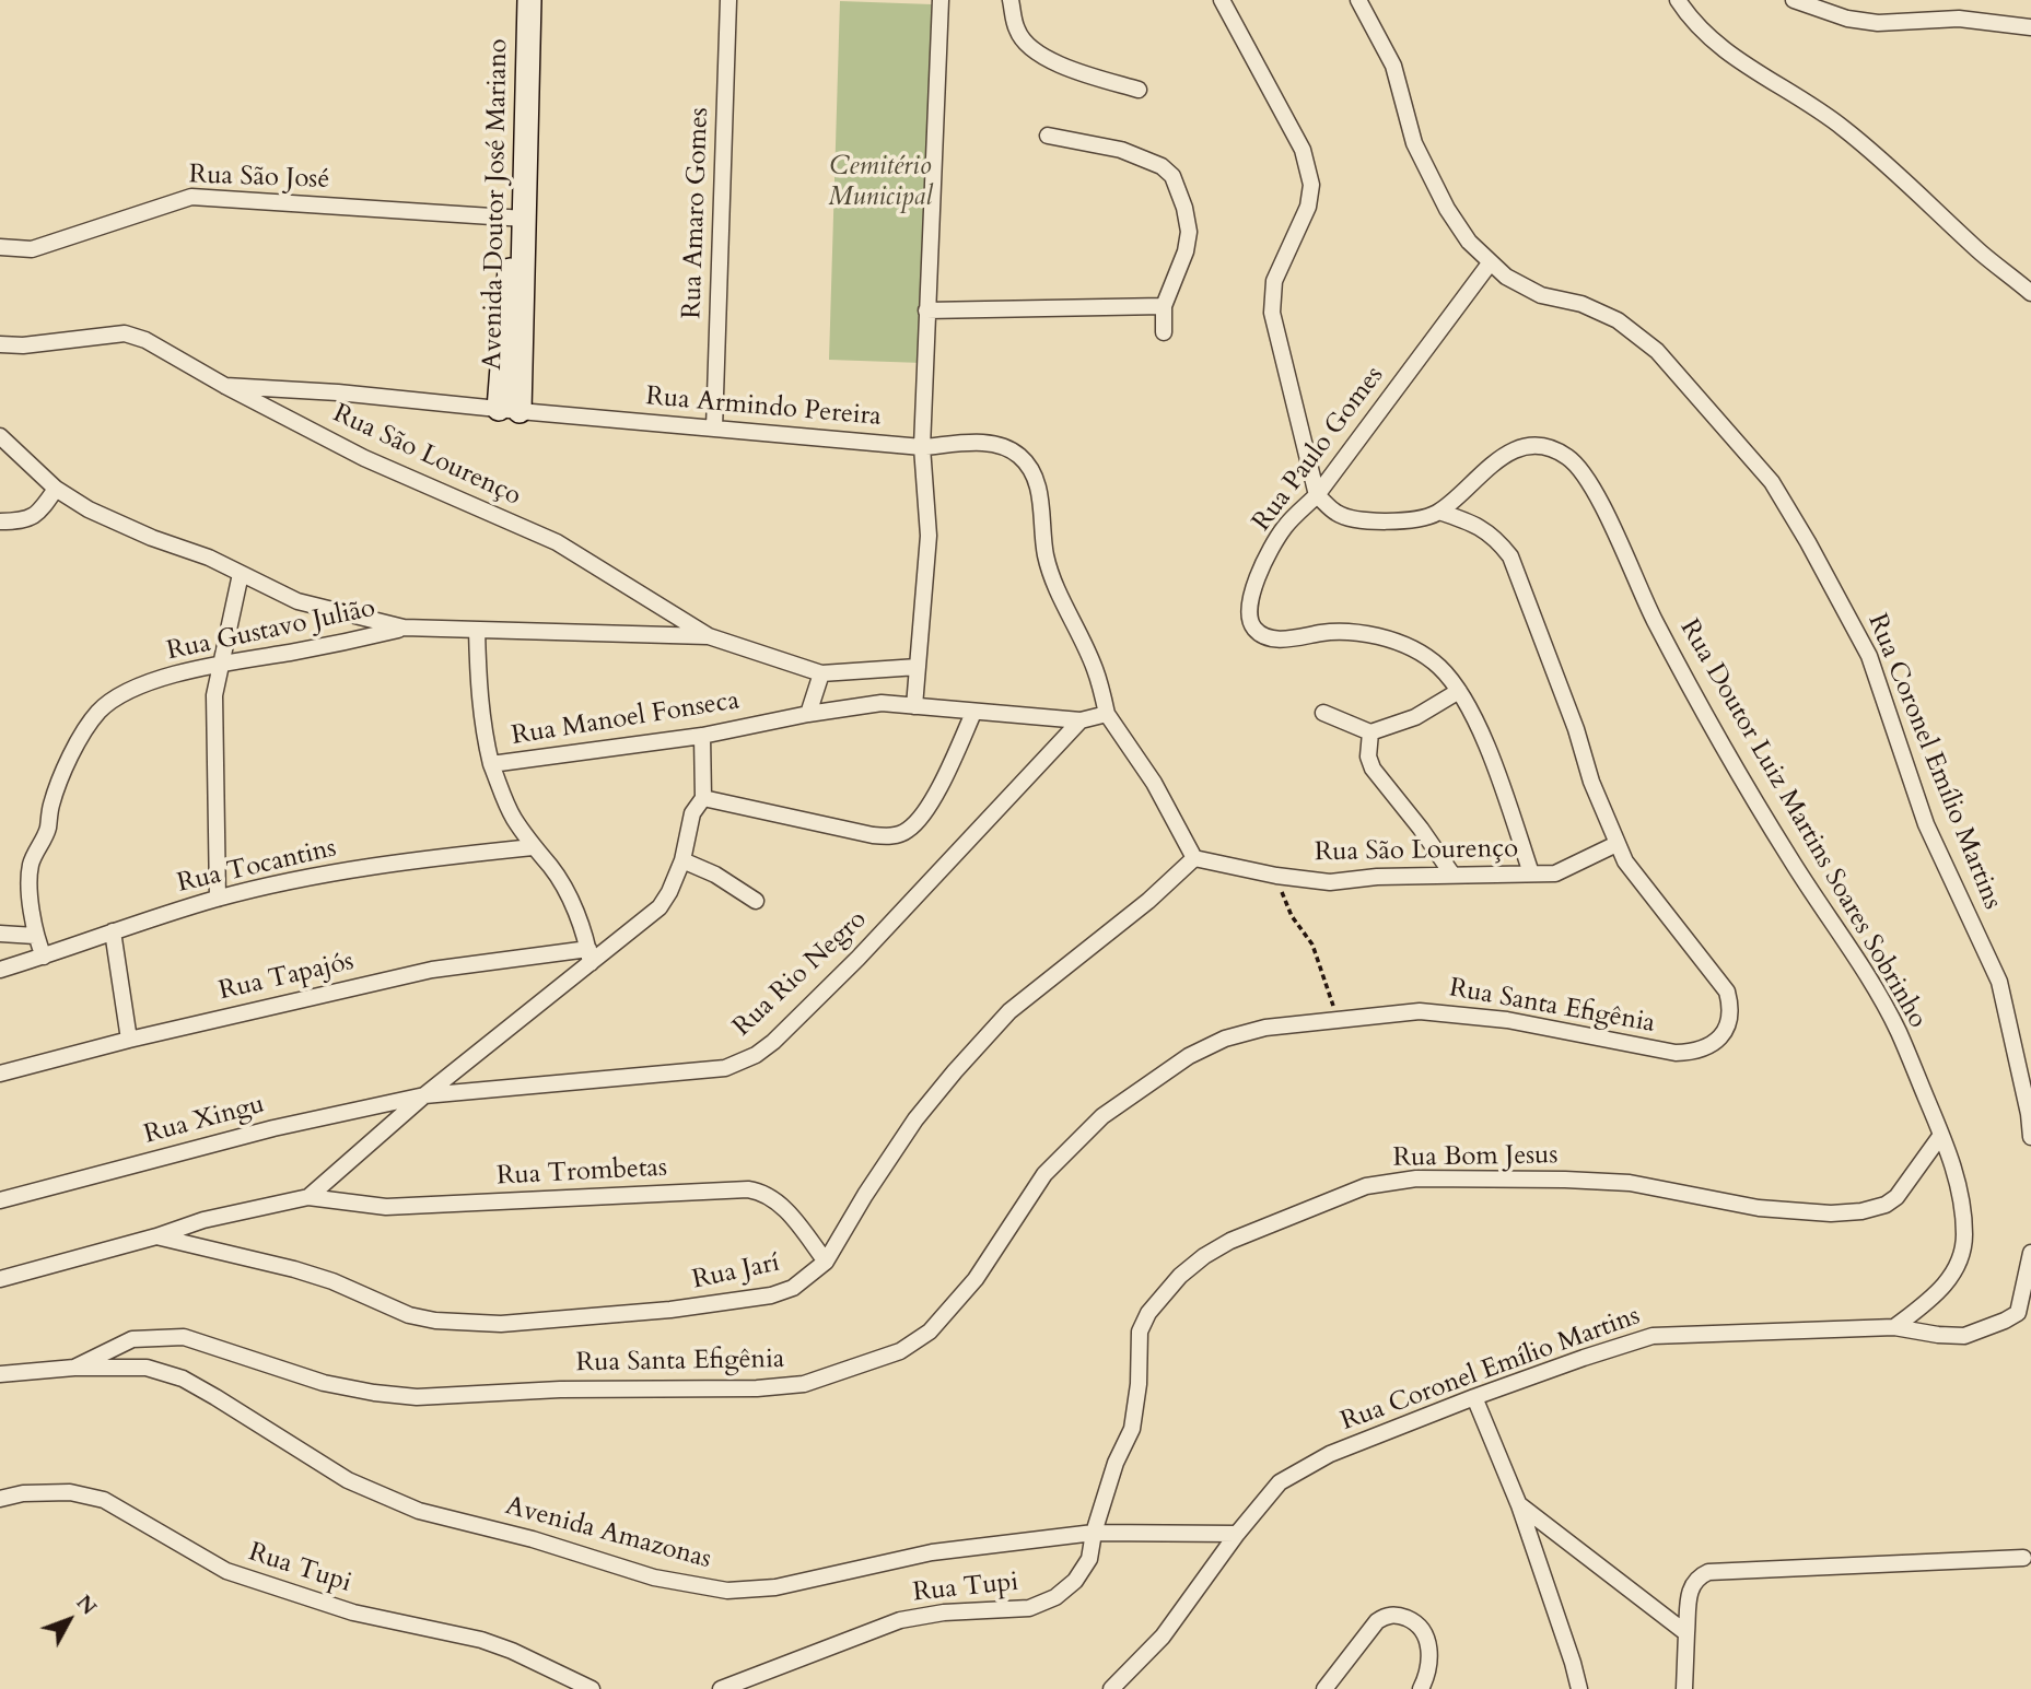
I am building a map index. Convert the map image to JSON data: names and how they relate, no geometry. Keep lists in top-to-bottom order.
{
  "streets": {
    "street": [
      "Rua São José",
      "Avenida Doutor José Mariano",
      "Rua Amaro Gomes",
      "Rua Armindo Pereira",
      "Rua Paulo Gomes",
      "Rua São Lourenço",
      "Rua Gustavo Julião",
      "Rua Manoel Fonseca",
      "Rua Coronel Emílio Martins",
      "Rua Doutor Luiz Martins Soares Sobrinho",
      "Rua Tocantins",
      "Rua Rio Negro",
      "Rua Tapajós",
      "Rua Santa Efigênia",
      "Rua Xingu",
      "Rua Bom Jesus",
      "Rua Trombetas",
      "Rua Jarí",
      "Avenida Amazonas",
      "Rua Tupi"
    ]
  },
  "crossings": [
    ["Rua São José", "Avenida Doutor José Mariano"],
    ["Avenida Doutor José Mariano", "Rua Armindo Pereira"],
    ["Rua Amaro Gomes", "Rua Armindo Pereira"],
    ["Rua Armindo Pereira", "Rua São Lourenço"],
    ["Rua Paulo Gomes", "Rua São Lourenço"],
    ["Rua Paulo Gomes", "Rua Coronel Emílio Martins"],
    ["Rua São Lourenço", "Rua Santa Efigênia"],
    ["Rua São Lourenço", "Rua Jarí"],
    ["Rua Gustavo Julião", "Rua Tocantins"],
    ["Rua Manoel Fonseca", "Rua Tocantins"],
    ["Rua Manoel Fonseca", "Rua Tapajós"],
    ["Rua Coronel Emílio Martins", "Rua Doutor Luiz Martins Soares Sobrinho"],
    ["Rua Coronel Emílio Martins", "Avenida Amazonas"],
    ["Rua Doutor Luiz Martins Soares Sobrinho", "Rua Santa Efigênia"],
    ["Rua Doutor Luiz Martins Soares Sobrinho", "Rua Bom Jesus"],
    ["Rua Rio Negro", "Rua Xingu"],
    ["Rua Santa Efigênia", "Avenida Amazonas"],
    ["Rua Bom Jesus", "Avenida Amazonas"],
    ["Rua Bom Jesus", "Rua Tupi"],
    ["Rua Trombetas", "Rua Jarí"],
    ["Avenida Amazonas", "Rua Tupi"]
  ],
  "parks": ["Cemitério Municipal"],
  "north": "top right"
}
